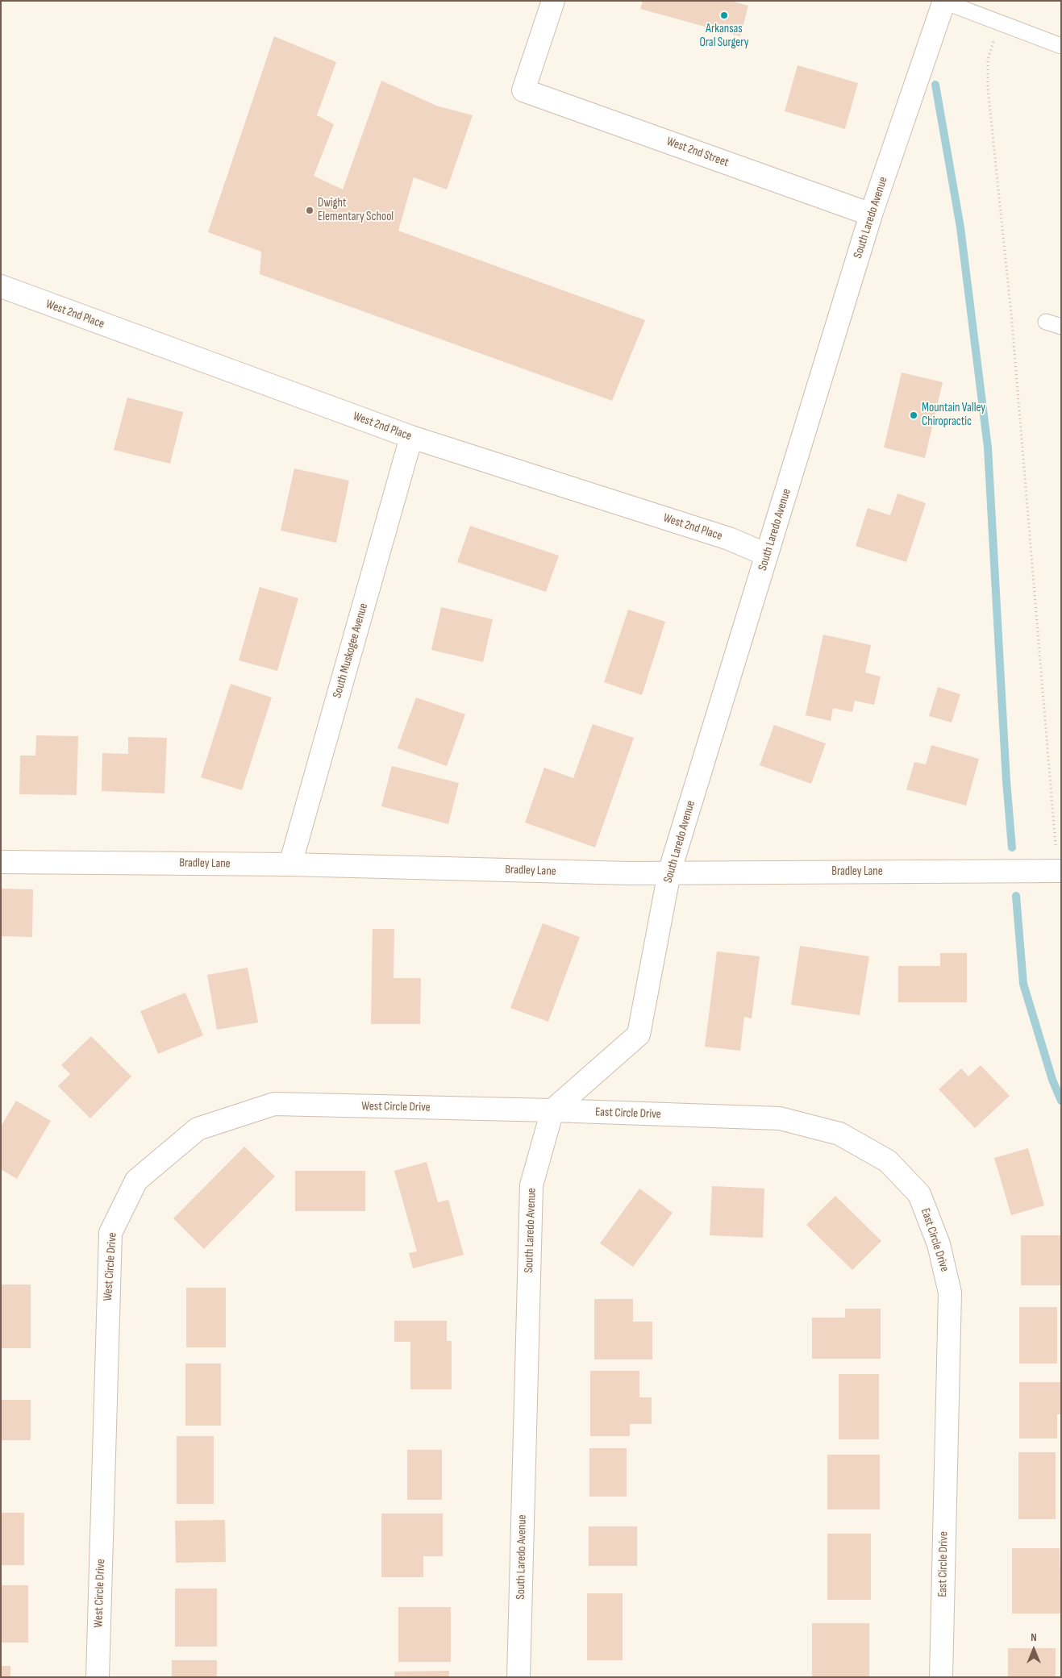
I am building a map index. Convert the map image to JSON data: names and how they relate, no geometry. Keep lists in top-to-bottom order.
{
  "streets": {
    "street": [
      "West 2nd Street",
      "South Laredo Avenue",
      "West 2nd Place",
      "South Muskogee Avenue",
      "Bradley Lane",
      "West Circle Drive",
      "East Circle Drive"
    ]
  },
  "crossings": [
    ["West 2nd Street", "South Laredo Avenue"],
    ["South Laredo Avenue", "West 2nd Place"],
    ["South Laredo Avenue", "Bradley Lane"],
    ["South Laredo Avenue", "West Circle Drive"],
    ["South Laredo Avenue", "East Circle Drive"],
    ["West 2nd Place", "South Muskogee Avenue"],
    ["South Muskogee Avenue", "Bradley Lane"],
    ["West Circle Drive", "East Circle Drive"]
  ],
  "places": ["Arkansas Oral Surgery", "Dwight Elementary School", "Mountain Valley Chiropractic"],
  "north": "top"
}
